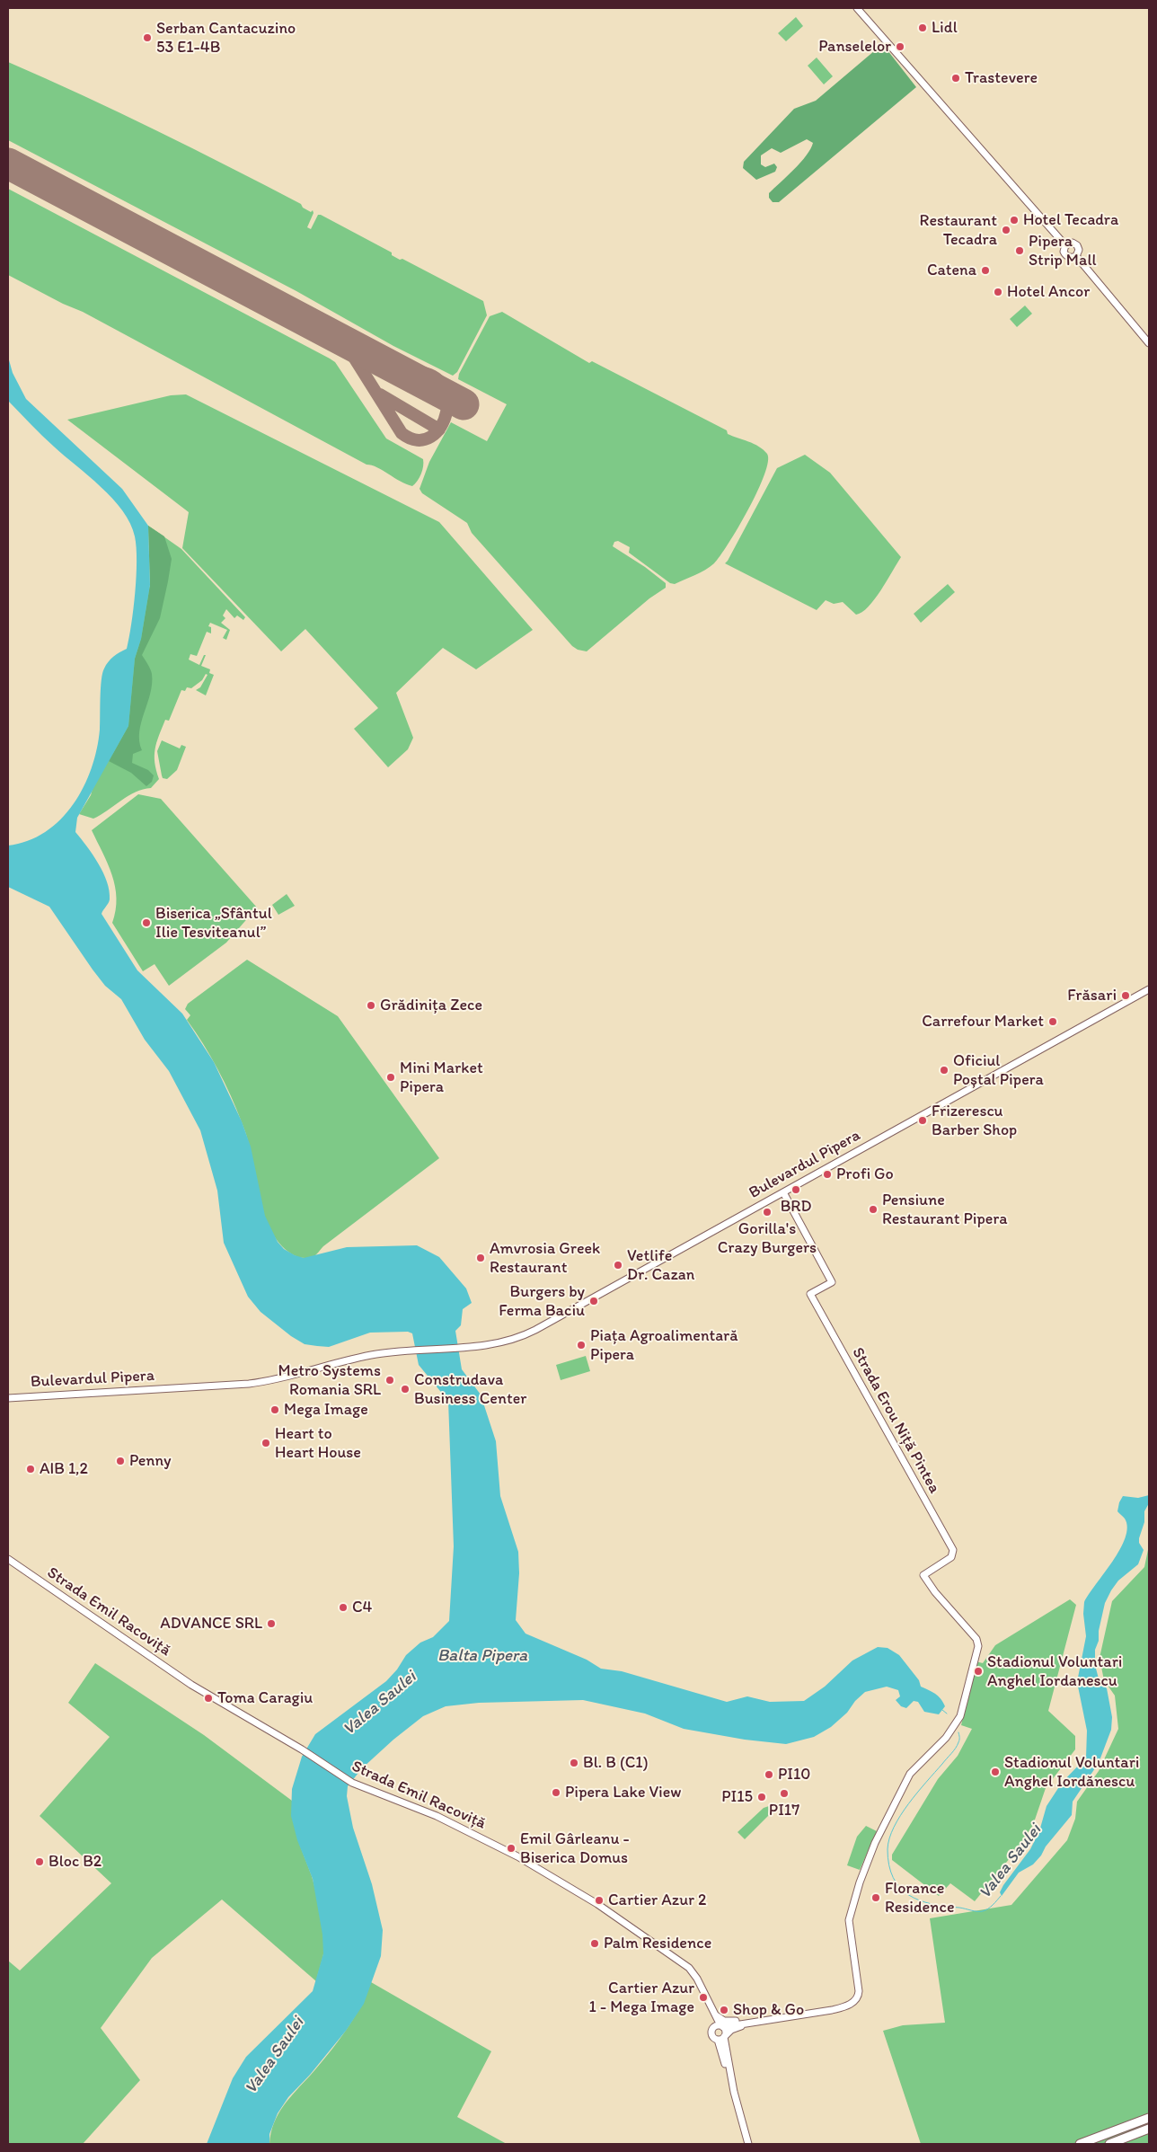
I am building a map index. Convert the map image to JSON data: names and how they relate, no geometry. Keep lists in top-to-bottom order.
{
  "streets": {
    "street": ["Bulevardul Pipera", "Strada Erou Niță Pintea", "Strada Emil Racoviță"]
  },
  "crossings": [
    ["Bulevardul Pipera", "Strada Erou Niță Pintea"]
  ],
  "water": ["Balta Pipera", "Valea Saulei"],
  "places": [
    "Lidl",
    "Serban Cantacuzino 53 E1-4B",
    "Panselelor",
    "Trastevere",
    "Hotel Tecadra",
    "Restaurant Tecadra",
    "Pipera Strip Mall",
    "Catena",
    "Hotel Ancor",
    "Biserica „Sfântul Ilie Tesviteanul”",
    "Frăsari",
    "Grădinița Zece",
    "Carrefour Market",
    "Oficiul Poștal Pipera",
    "Mini Market Pipera",
    "Frizerescu Barber Shop",
    "Profi Go",
    "BRD",
    "Pensiune Restaurant Pipera",
    "Gorilla's Crazy Burgers",
    "Amvrosia Greek Restaurant",
    "Vetlife Dr. Cazan",
    "Burgers by Ferma Baciu",
    "Piața Agroalimentară Pipera",
    "Metro Systems Romania SRL",
    "Construdava Business Center",
    "Mega Image",
    "Heart to Heart House",
    "Penny",
    "AIB 1,2",
    "C4",
    "ADVANCE SRL",
    "Stadionul Voluntari Anghel Iordanescu",
    "Toma Caragiu",
    "Bl. B (C1)",
    "Stadionul Voluntari Anghel Iordănescu",
    "PI10",
    "Pipera Lake View",
    "PI17",
    "PI15",
    "Emil Gârleanu - Biserica Domus",
    "Bloc B2",
    "Florance Residence",
    "Cartier Azur 2",
    "Palm Residence",
    "Cartier Azur 1 - Mega Image",
    "Shop & Go"
  ]
}
